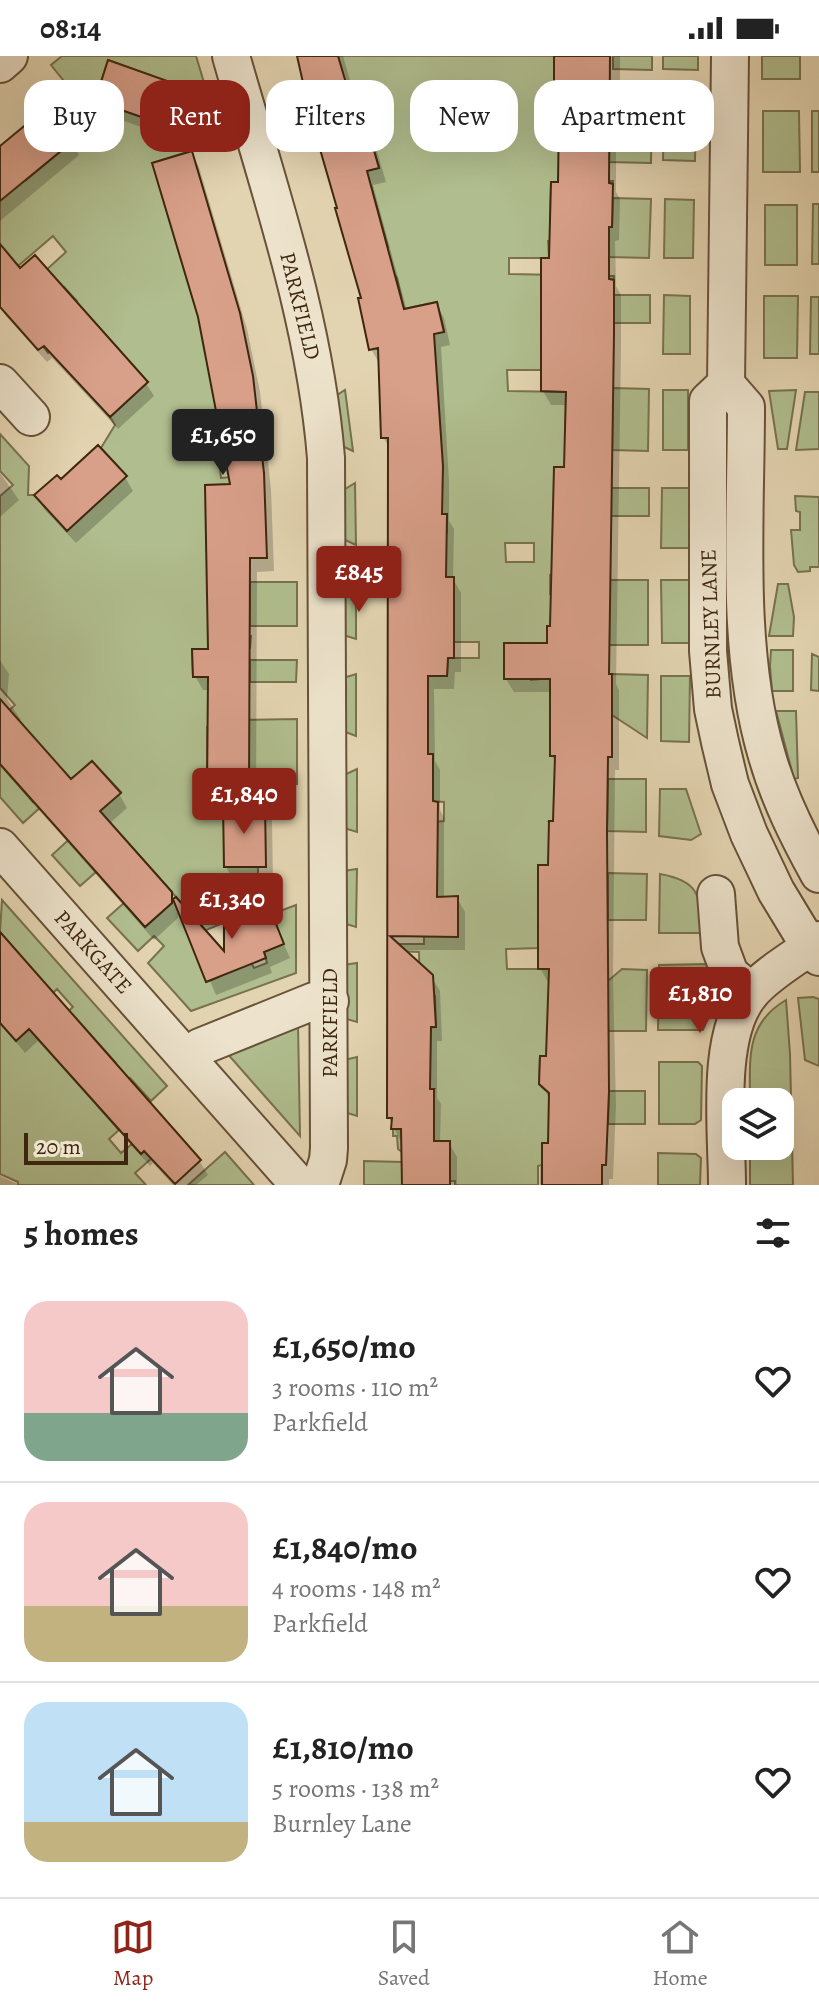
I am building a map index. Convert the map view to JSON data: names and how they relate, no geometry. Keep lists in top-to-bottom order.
{
  "streets": {
    "street": ["PARKFIELD", "BURNLEY LANE", "PARKGATE"]
  },
  "scale_bar": "20 m",
  "page": {
    "status": "08:14",
    "chip": [
      "Buy",
      "Rent",
      "Filters",
      "New",
      "Apartment"
    ],
    "price": [
      "£1,650",
      "£845",
      "£1,840",
      "£1,340",
      "£1,810"
    ],
    "scale": "20 m",
    "heading": "5 homes",
    "list": [
      {
        "name": "£1,650/mo",
        "note": "3 rooms · 110 m² · Parkfield"
      },
      {
        "name": "£1,840/mo",
        "note": "4 rooms · 148 m² · Parkfield"
      },
      {
        "name": "£1,810/mo",
        "note": "5 rooms · 138 m² · Burnley Lane"
      }
    ],
    "tabs": ["Map", "Saved", "Home"]
  }
}
